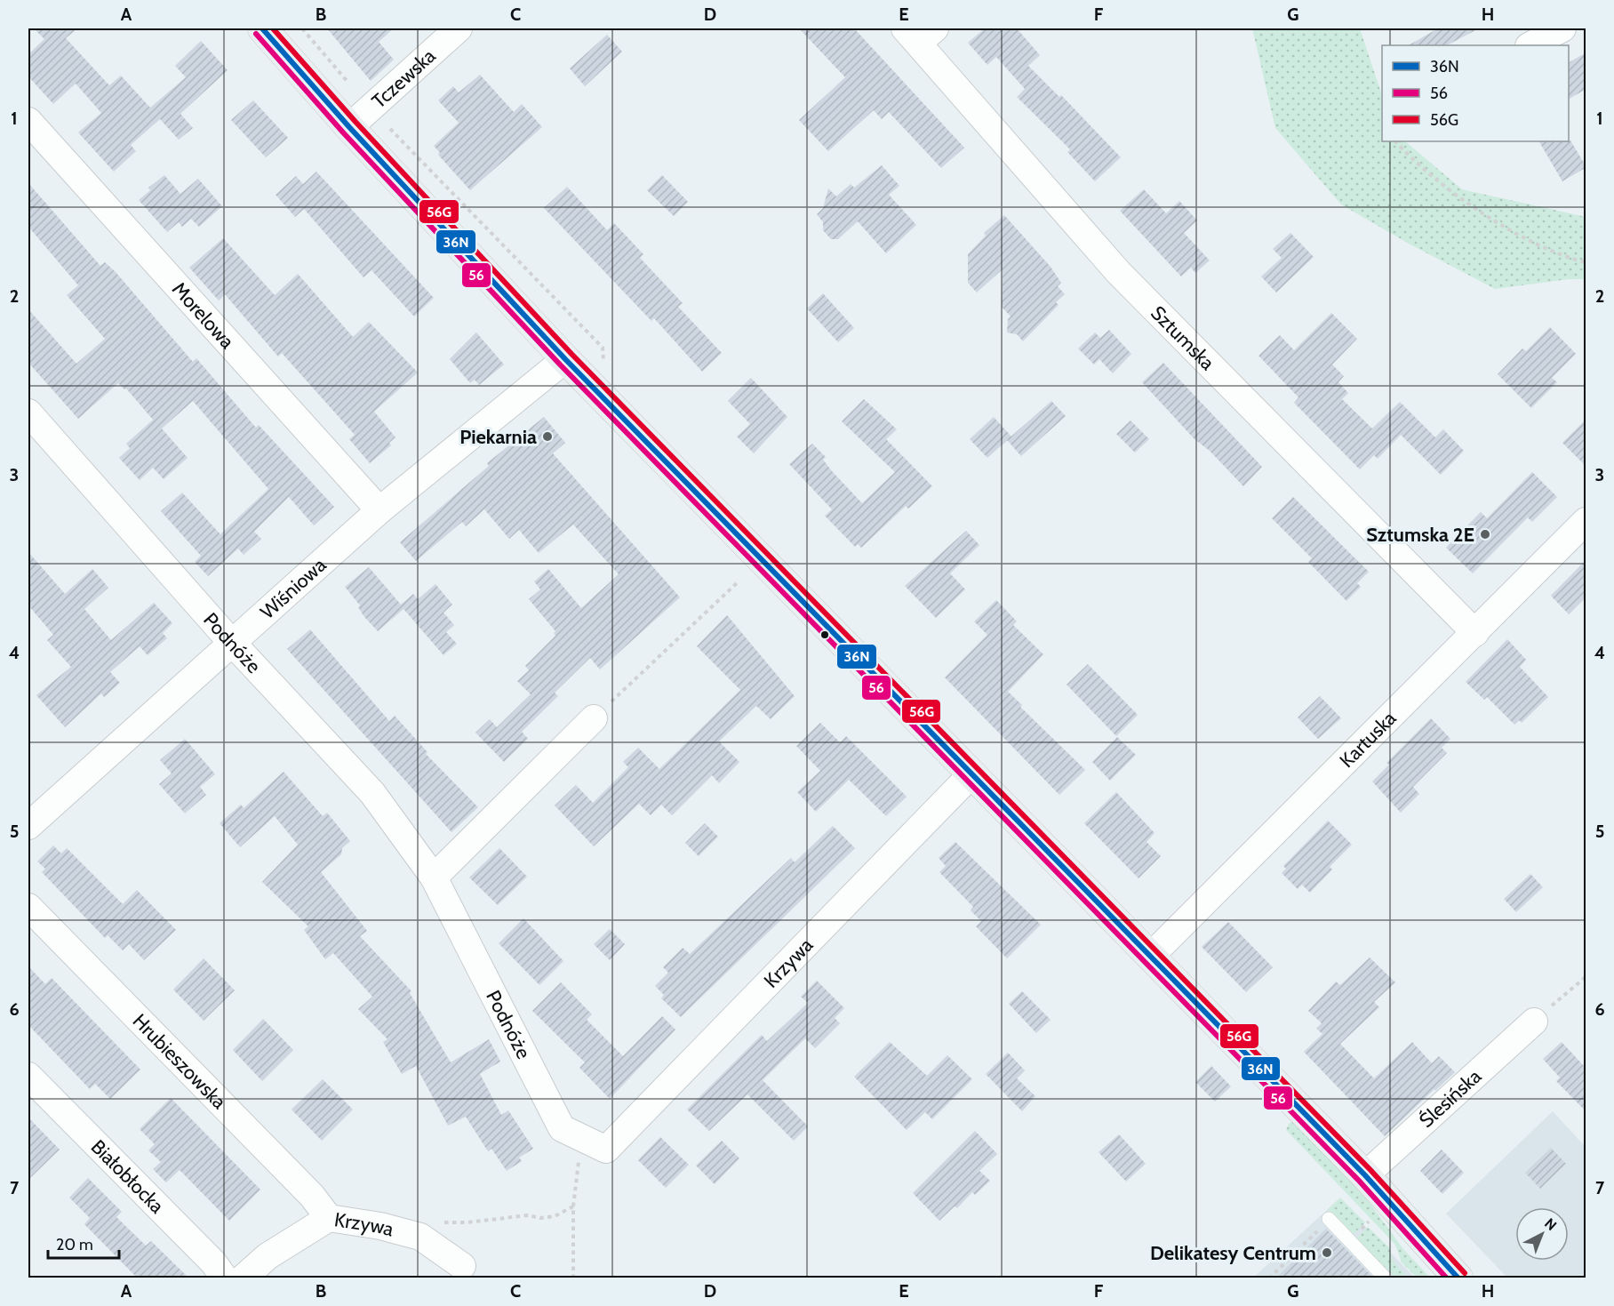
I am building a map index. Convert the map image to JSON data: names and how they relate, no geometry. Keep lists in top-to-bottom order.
{
  "streets": {
    "street": [
      "Tczewska",
      "Morelowa",
      "Sztumska",
      "Wiśniowa",
      "Podnóże",
      "Kartuska",
      "Krzywa",
      "Hrubieszowska",
      "Ślesińska",
      "Białobłocka"
    ]
  },
  "crossings": [
    ["Morelowa", "Wiśniowa"],
    ["Sztumska", "Kartuska"],
    ["Wiśniowa", "Podnóże"],
    ["Podnóże", "Krzywa"],
    ["Krzywa", "Hrubieszowska"]
  ],
  "places": ["Piekarnia", "Sztumska 2E", "Delikatesy Centrum"],
  "lines": ["transit line 36N", "transit line 56G", "transit line 56"],
  "legend": ["36N", "56", "56G"],
  "scale_bar": "20 m",
  "north": "top right",
  "grid": {
    "columns": [
      "A",
      "B",
      "C",
      "D",
      "E",
      "F",
      "G",
      "H"
    ],
    "rows": [
      "1",
      "2",
      "3",
      "4",
      "5",
      "6",
      "7"
    ]
  }
}
